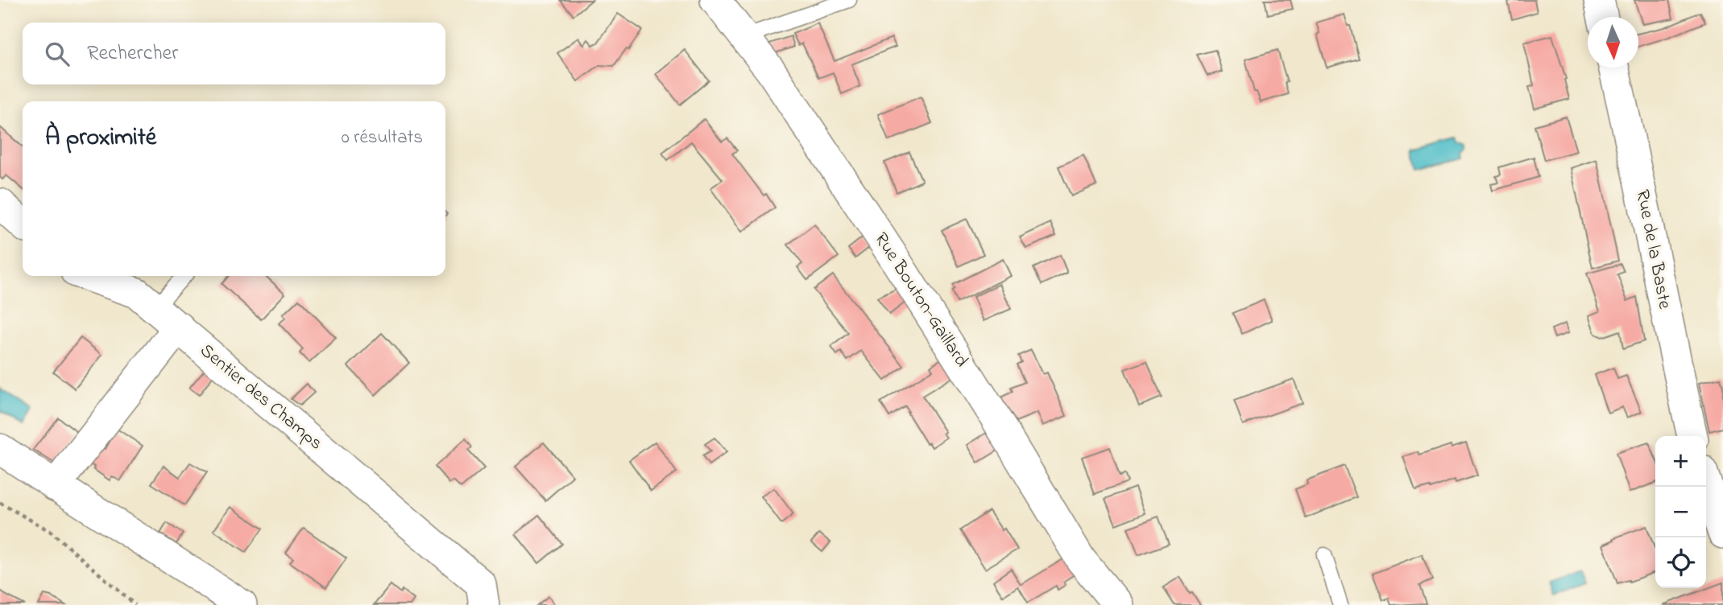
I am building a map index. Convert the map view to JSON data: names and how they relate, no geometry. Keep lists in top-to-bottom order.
{
  "streets": {
    "street": ["Rue de la Baste", "Rue Bouton-Gaillard", "Sentier des Champs"]
  },
  "north": "bottom",
  "page": {
    "search": "Rechercher",
    "heading": ["À proximité", "0 résultats"],
    "map_buttons": ["+", "−"]
  }
}
